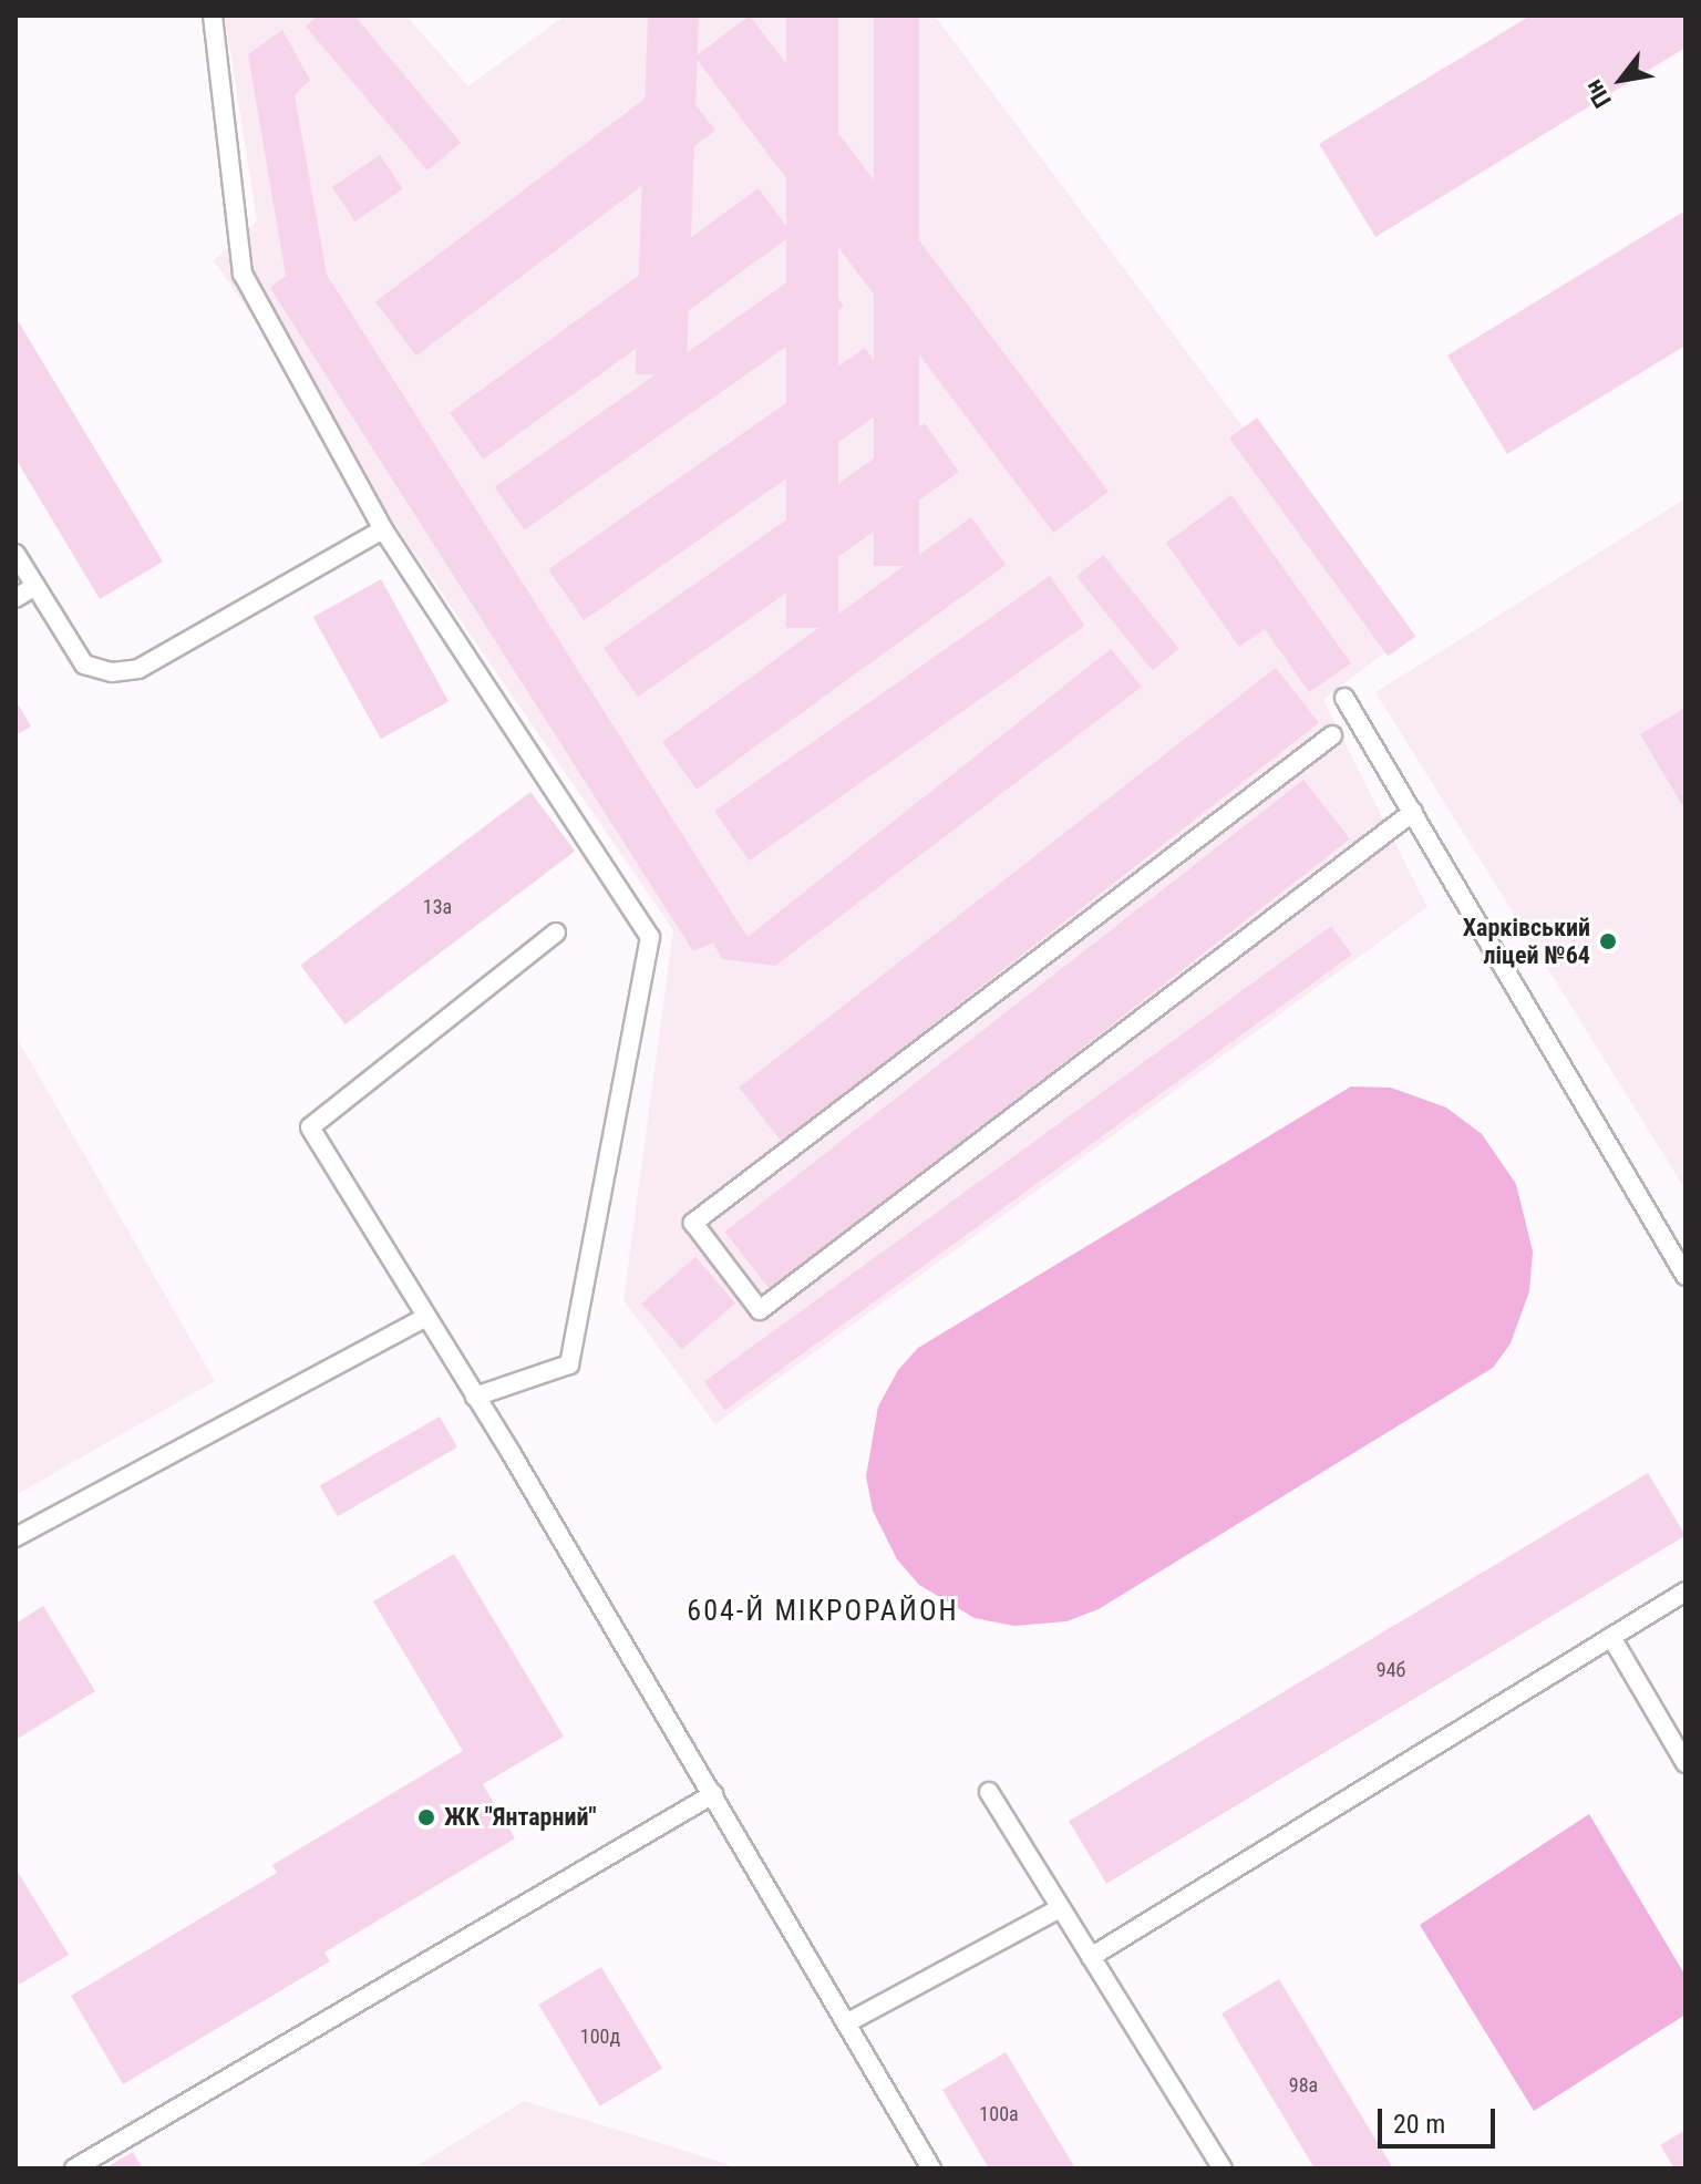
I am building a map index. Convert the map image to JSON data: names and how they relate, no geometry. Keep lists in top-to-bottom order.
{
  "districts": ["604-Й МІКРОРАЙОН"],
  "places": ["Харківський ліцей №64", "ЖК \"Янтарний\""],
  "house_numbers": [
    "13а",
    "94б",
    "100д",
    "98а",
    "100а"
  ],
  "scale_bar": "20 m",
  "north": "bottom left"
}
